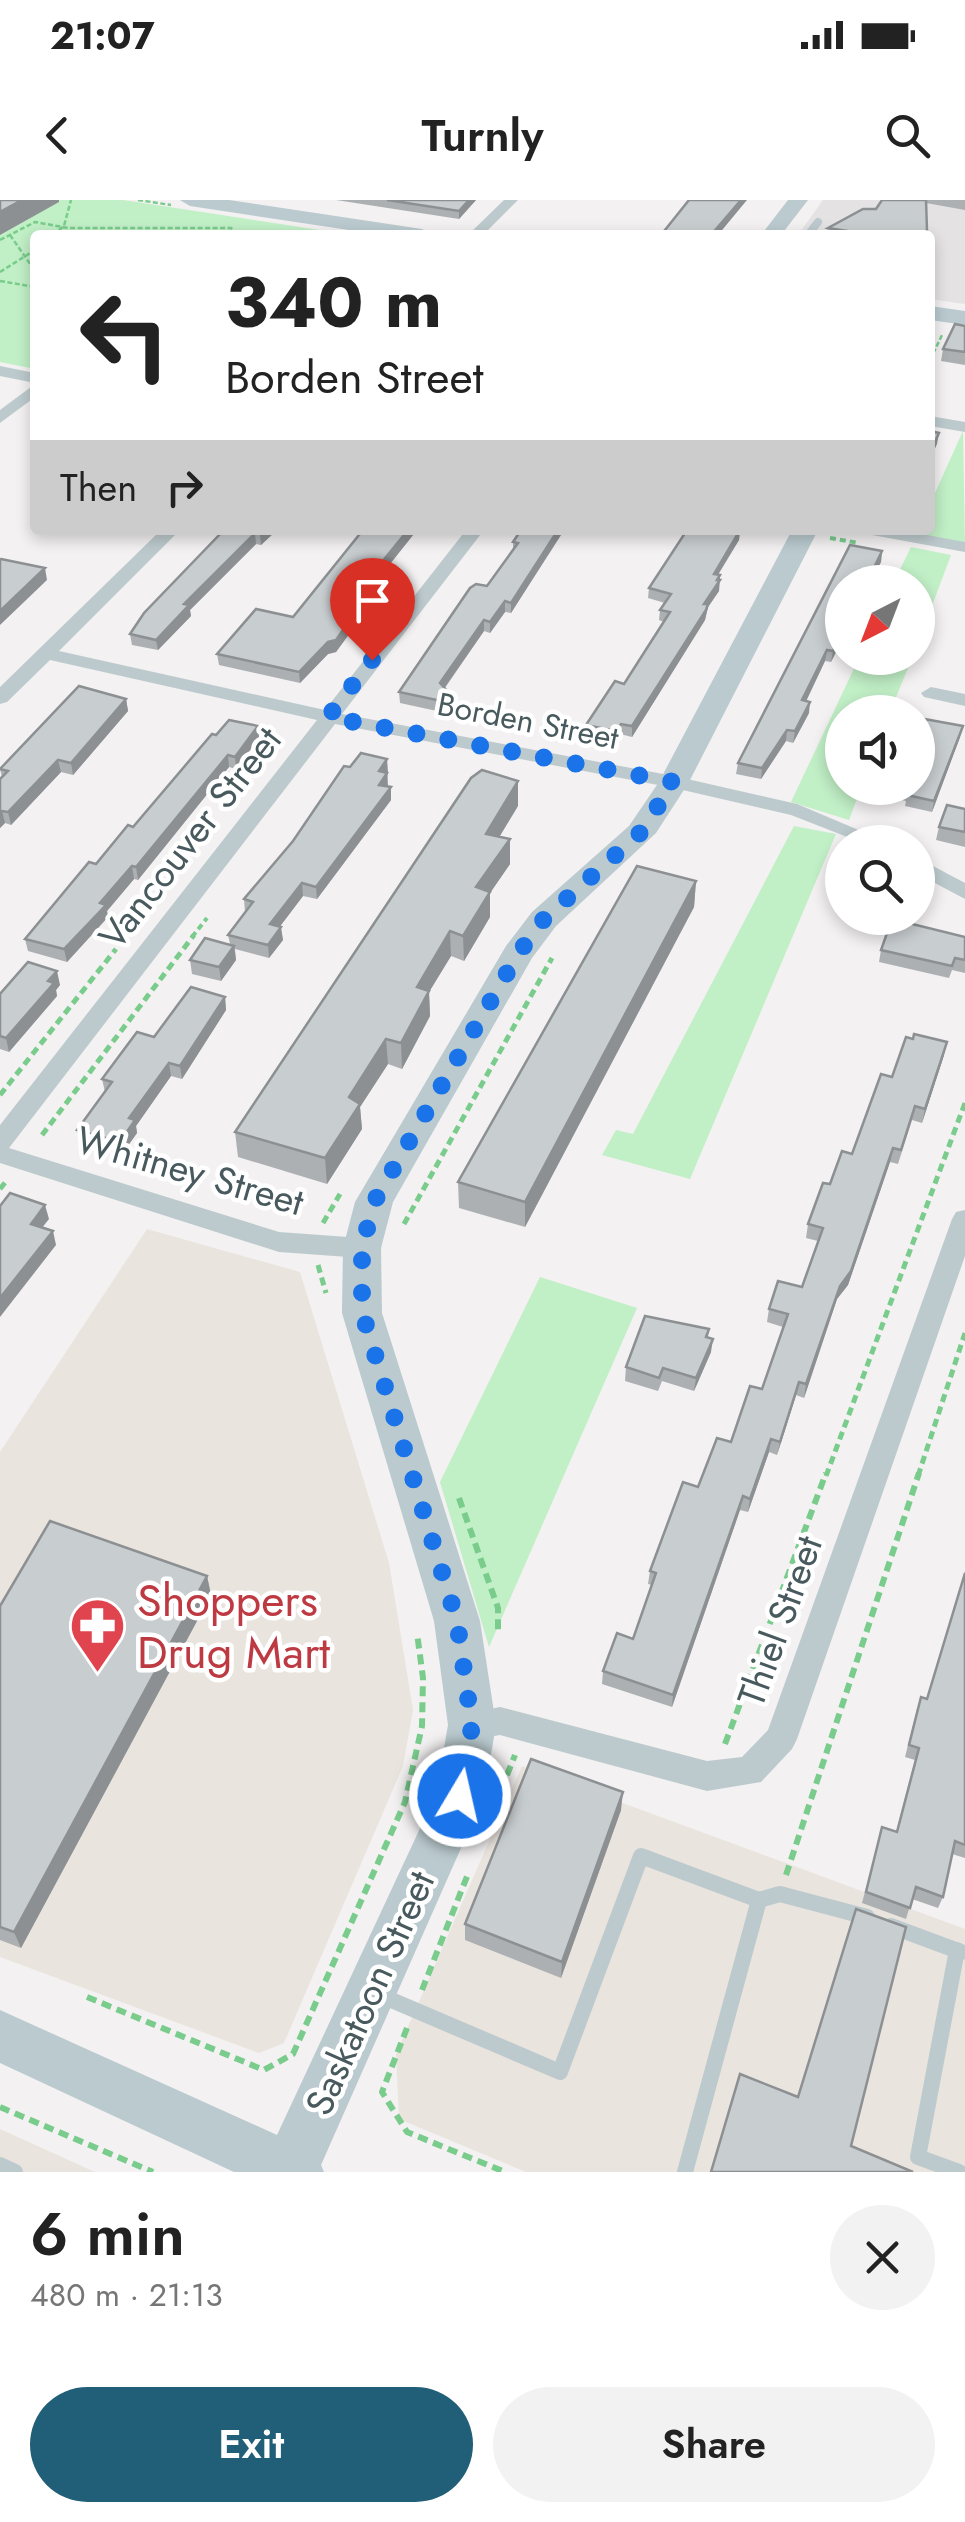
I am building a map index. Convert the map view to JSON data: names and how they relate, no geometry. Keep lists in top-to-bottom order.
{
  "streets": {
    "street": [
      "Borden Street",
      "Vancouver Street",
      "Whitney Street",
      "Thiel Street",
      "Saskatoon Street"
    ]
  },
  "crossings": [
    ["Borden Street", "Vancouver Street"],
    ["Borden Street", "Saskatoon Street"],
    ["Whitney Street", "Saskatoon Street"],
    ["Thiel Street", "Saskatoon Street"]
  ],
  "places": {
    "pharmacy": ["Shoppers Drug Mart"]
  },
  "north": "bottom left",
  "page": {
    "status": "21:07",
    "header": "Turnly",
    "turn": ["340 m", "Borden Street"],
    "then": "Then",
    "heading": ["6 min", "480 m · 21:13"],
    "buttons": ["Exit", "Share"]
  }
}
